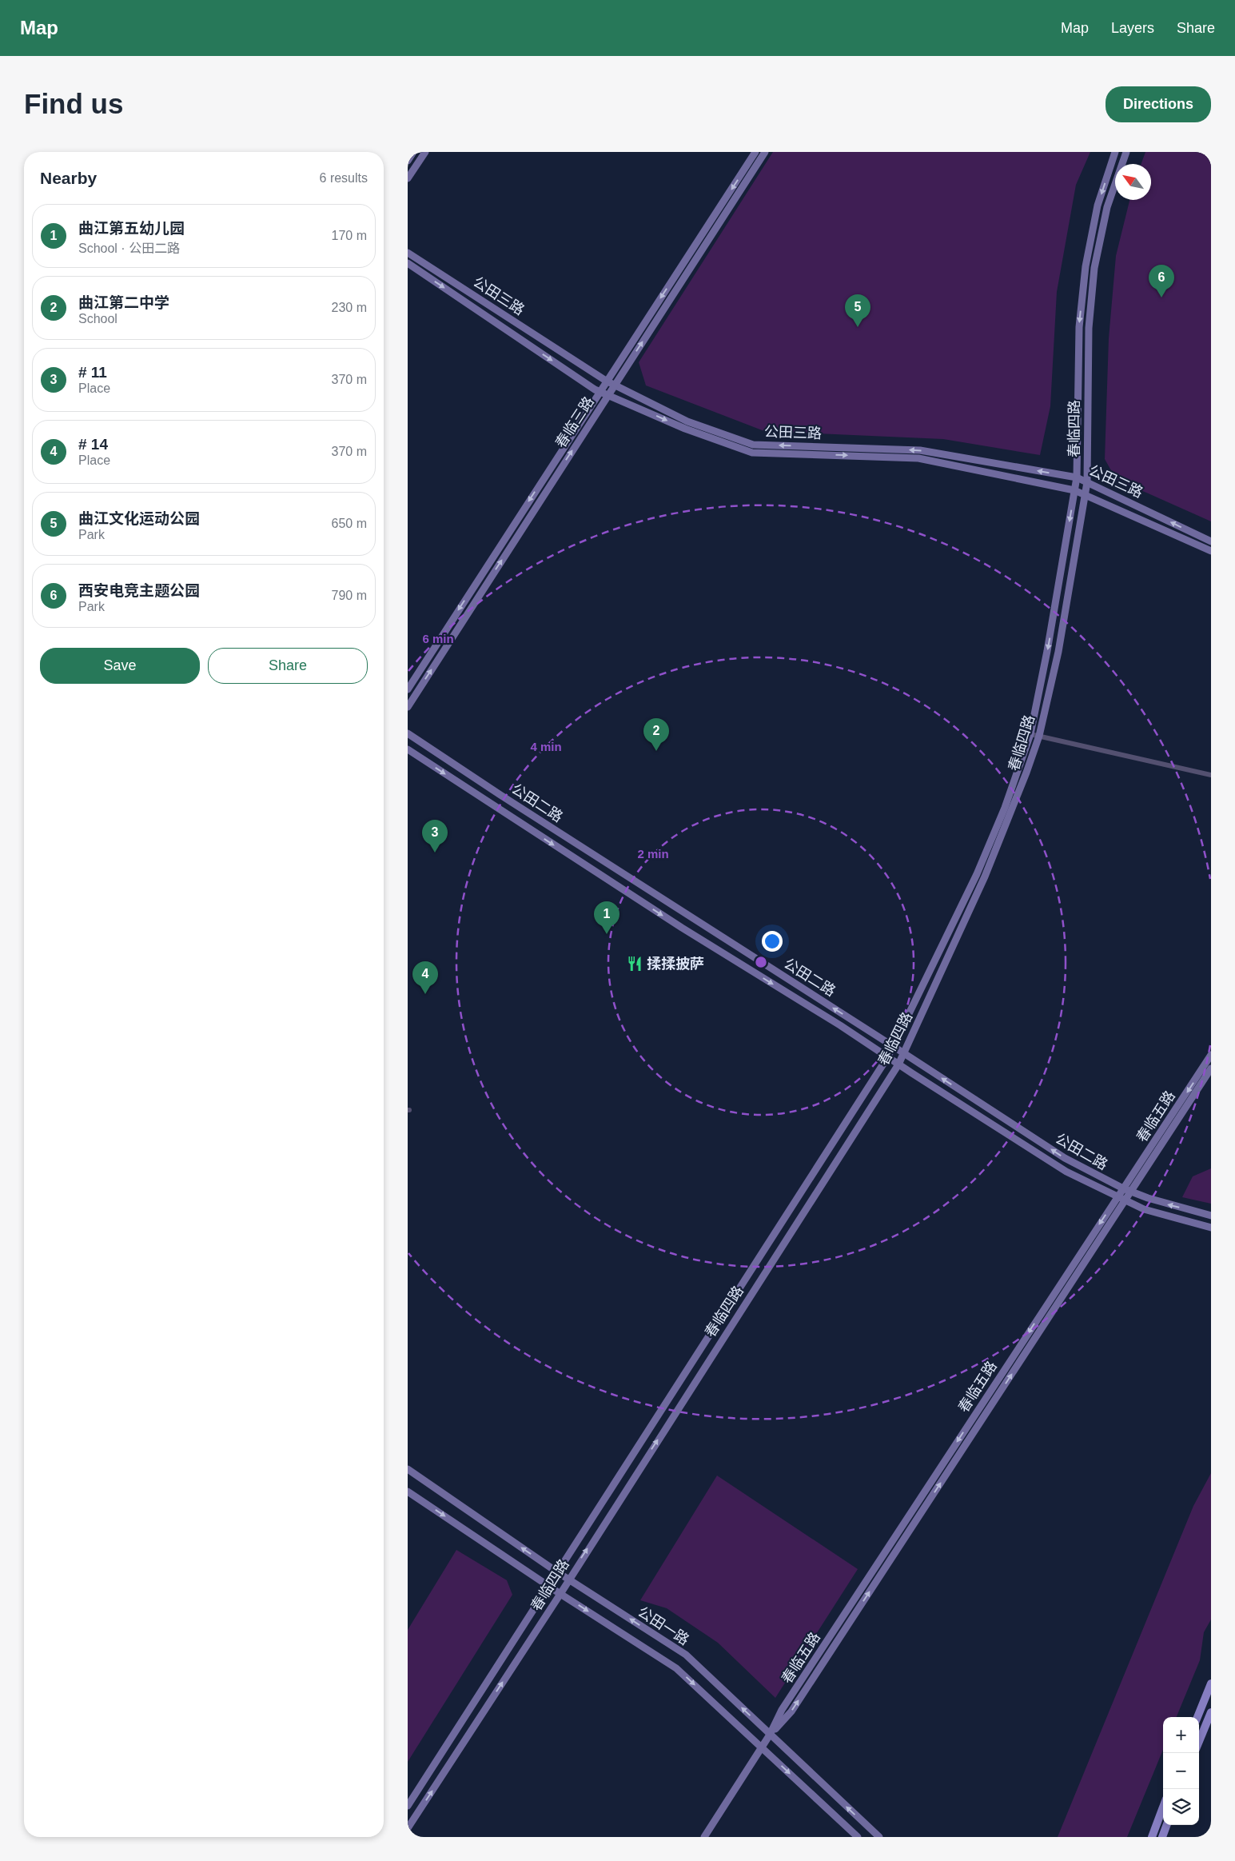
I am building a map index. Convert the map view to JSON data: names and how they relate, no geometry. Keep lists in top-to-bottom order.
{
  "streets": {
    "street": [
      "公田三路",
      "春临三路",
      "春临四路",
      "公田二路",
      "春临五路",
      "公田一路"
    ]
  },
  "crossings": [
    ["公田三路", "春临三路"],
    ["公田三路", "春临四路"],
    ["春临四路", "公田二路"],
    ["春临四路", "公田一路"],
    ["公田二路", "春临五路"],
    ["春临五路", "公田一路"]
  ],
  "places": {
    "restaurant": ["揉揉披萨"]
  },
  "north": "top left",
  "page": {
    "header": "Map",
    "nav": ["Map", "Layers", "Share"],
    "buttons": [
      "Directions",
      ["Save", "Share"]
    ],
    "title": "Find us",
    "heading": ["Nearby", "6 results"],
    "list": [
      {
        "mark": "1",
        "name": "曲江第五幼儿园",
        "note": "School · 公田二路",
        "value": "170 m"
      },
      {
        "mark": "2",
        "name": "曲江第二中学",
        "note": "School",
        "value": "230 m"
      },
      {
        "mark": "3",
        "name": "# 11",
        "note": "Place",
        "value": "370 m"
      },
      {
        "mark": "4",
        "name": "# 14",
        "note": "Place",
        "value": "370 m"
      },
      {
        "mark": "5",
        "name": "曲江文化运动公园",
        "note": "Park",
        "value": "650 m"
      },
      {
        "mark": "6",
        "name": "西安电竞主题公园",
        "note": "Park",
        "value": "790 m"
      }
    ],
    "pins": [
      "6",
      "5",
      "2",
      "3",
      "1",
      "4"
    ],
    "map_buttons": ["+", "−"]
  },
  "rings": ["6 min", "4 min", "2 min"]
}
